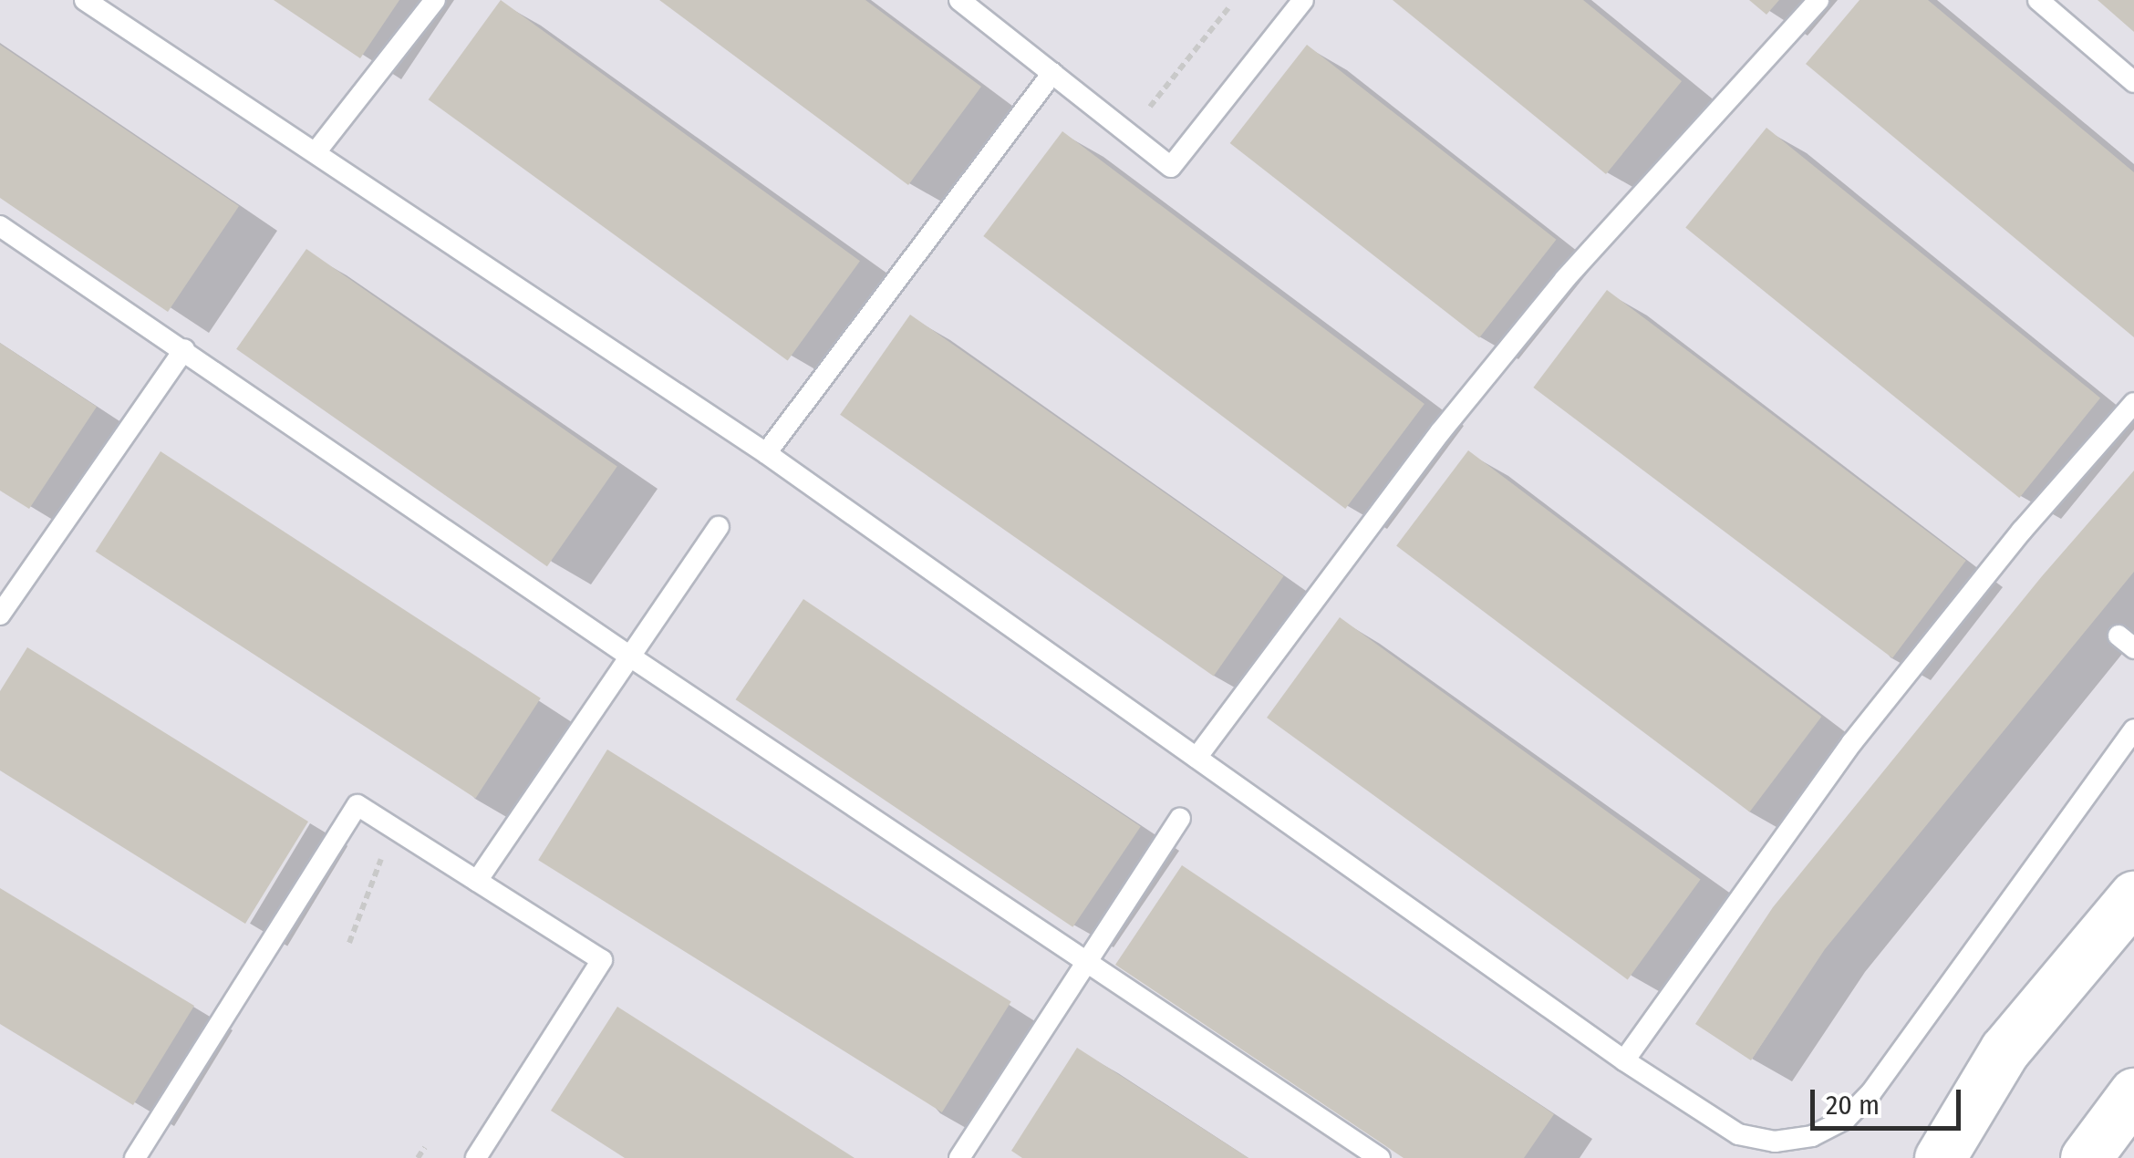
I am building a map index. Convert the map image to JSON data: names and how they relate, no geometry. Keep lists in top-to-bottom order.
{
  "scale_bar": "20 m"
}
